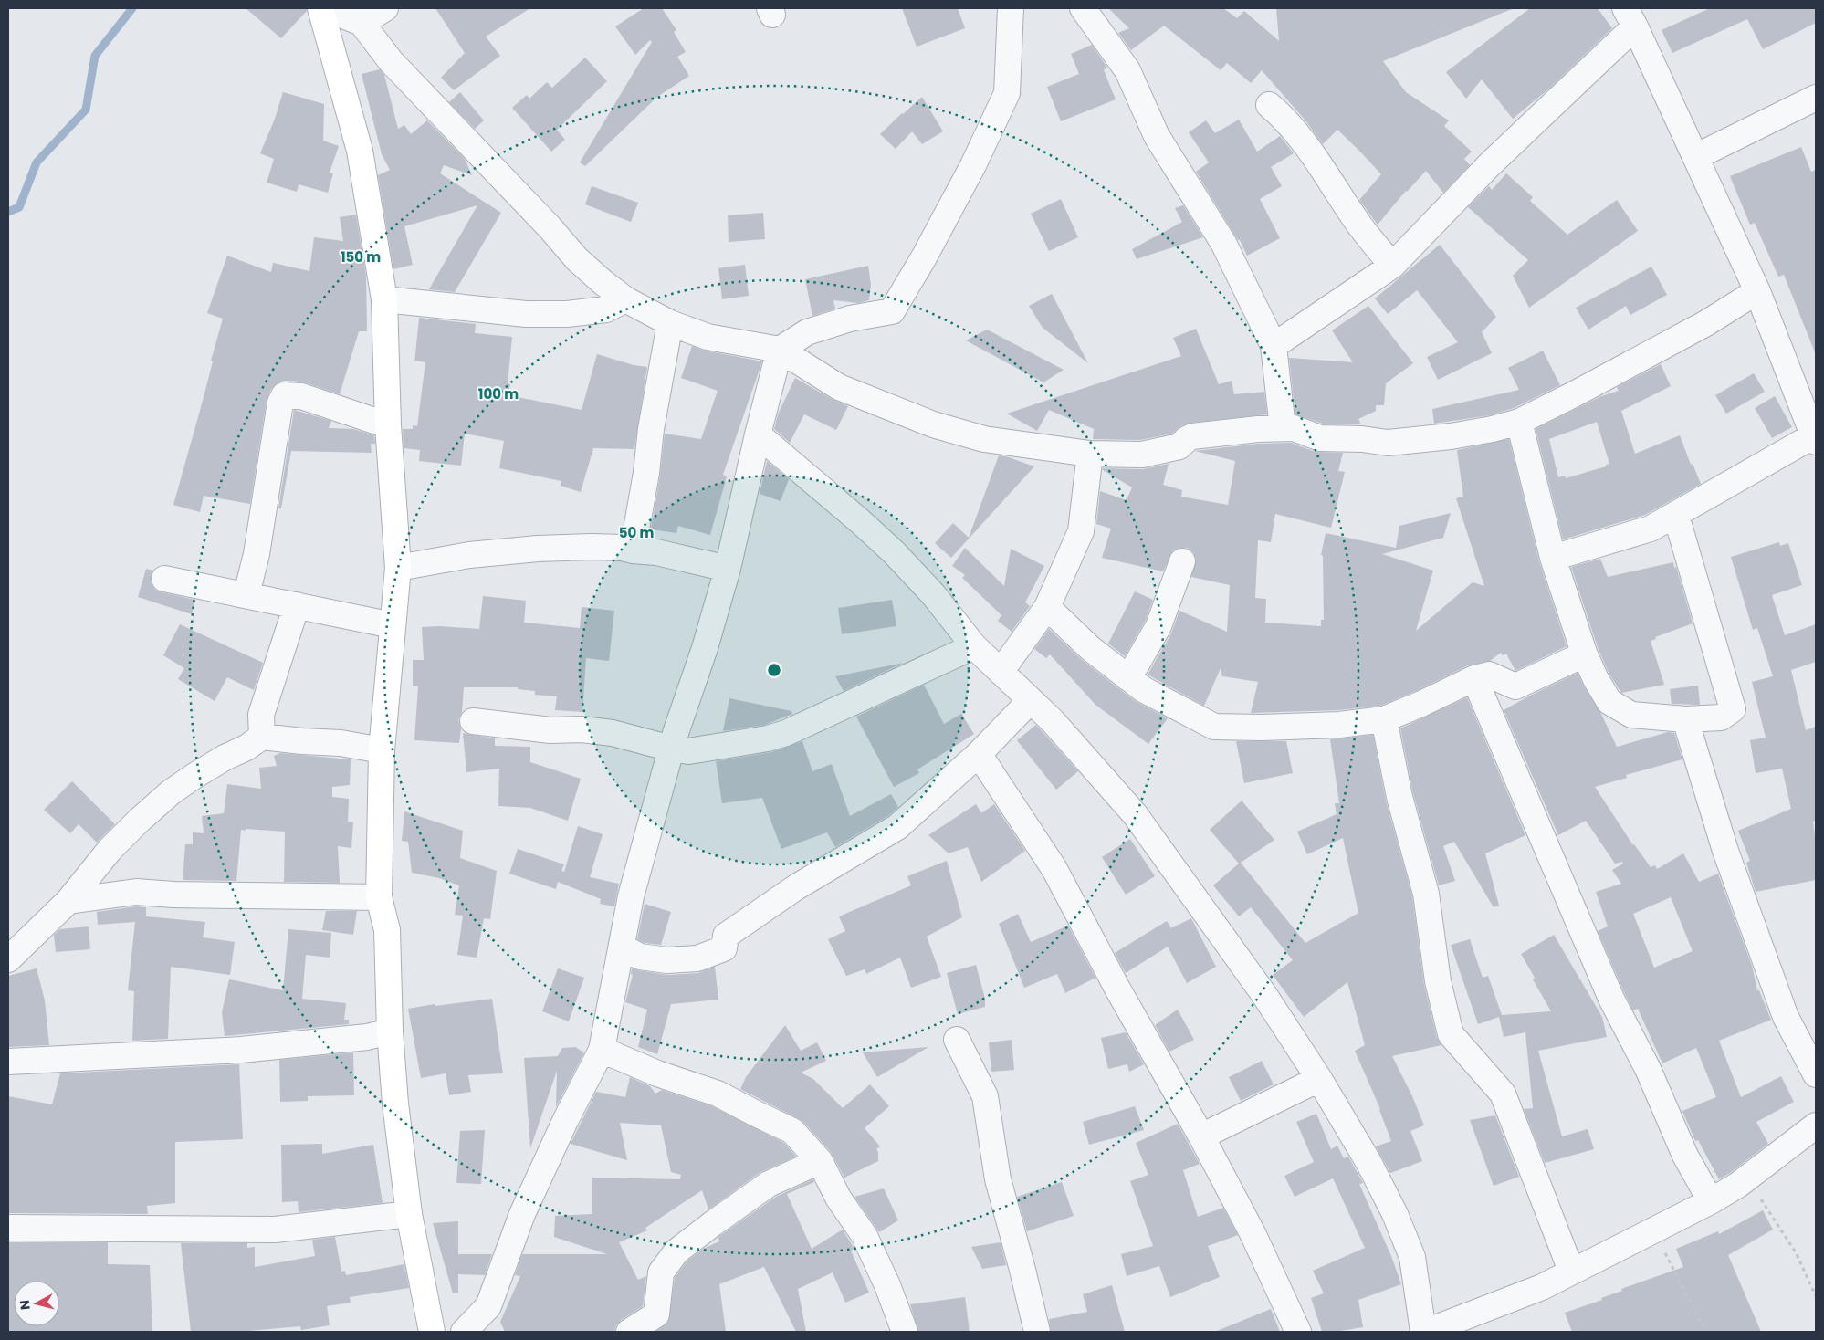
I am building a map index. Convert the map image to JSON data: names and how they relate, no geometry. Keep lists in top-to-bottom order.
{
  "north": "left",
  "rings": ["150 m", "100 m", "50 m"]
}
